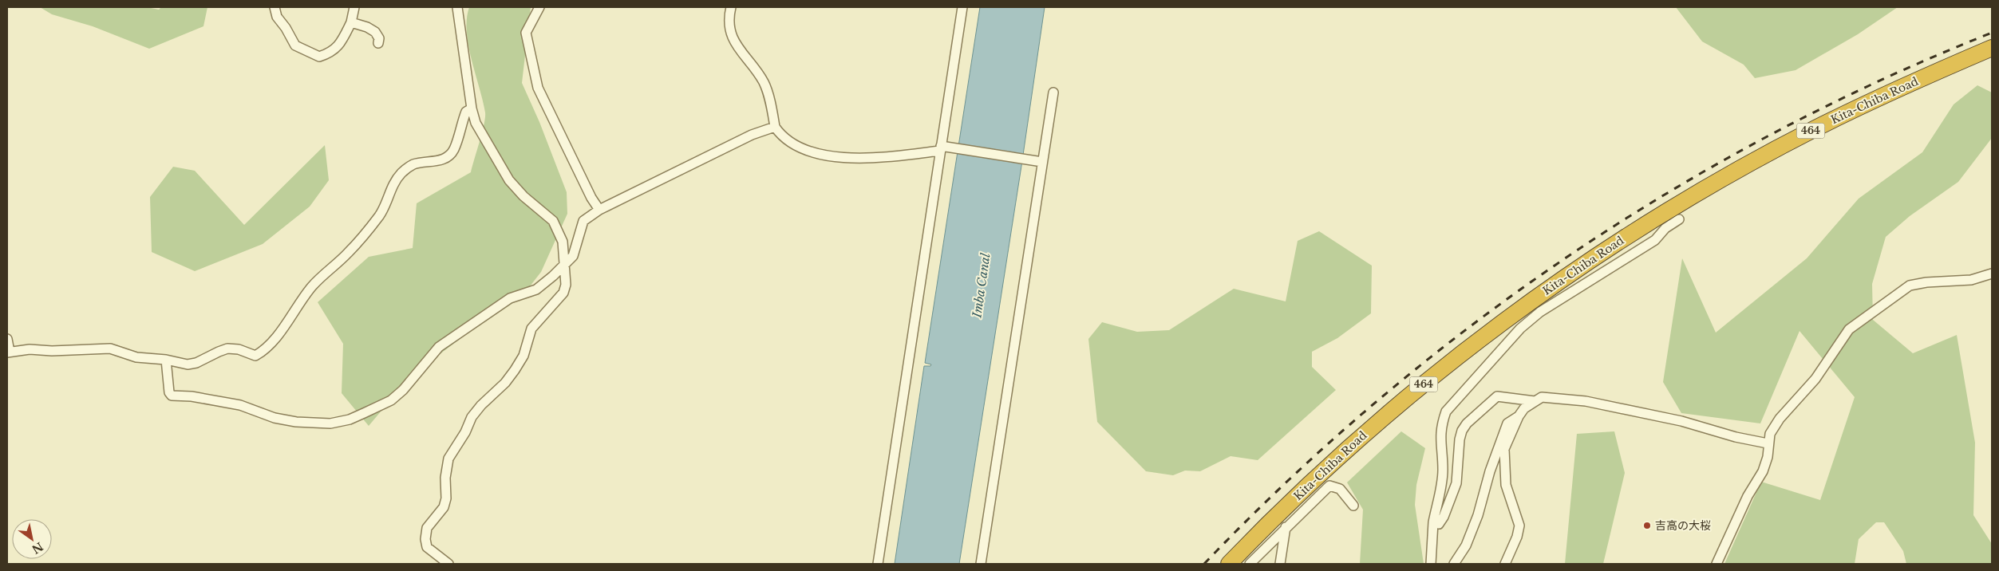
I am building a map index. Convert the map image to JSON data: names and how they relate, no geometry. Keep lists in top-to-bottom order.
{
  "streets": {
    "highway": ["Kita-Chiba Road", "464"]
  },
  "water": ["Imba Canal"],
  "places": ["吉高の大桜"],
  "north": "bottom right"
}
